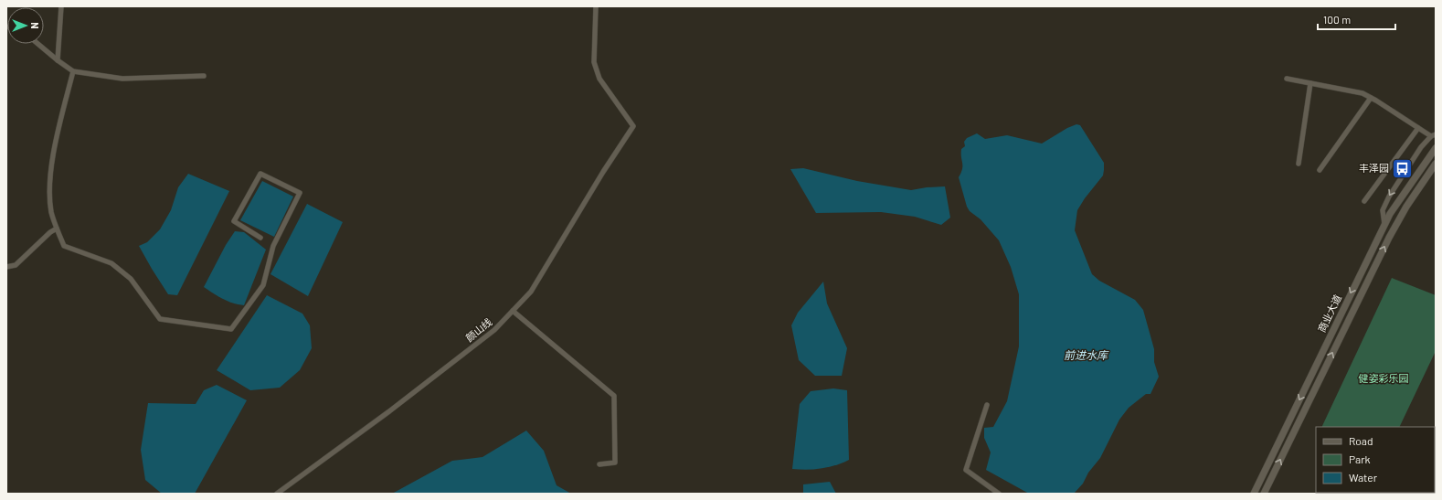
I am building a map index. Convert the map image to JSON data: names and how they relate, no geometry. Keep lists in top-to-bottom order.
{
  "streets": {
    "main road": ["商业大道"],
    "street": ["颜山线"]
  },
  "water": ["前进水库"],
  "parks": ["健姿彩乐园"],
  "places": {
    "bus stop": ["丰泽园"]
  },
  "legend": ["Road", "Park", "Water"],
  "scale_bar": "100 m",
  "north": "right"
}
